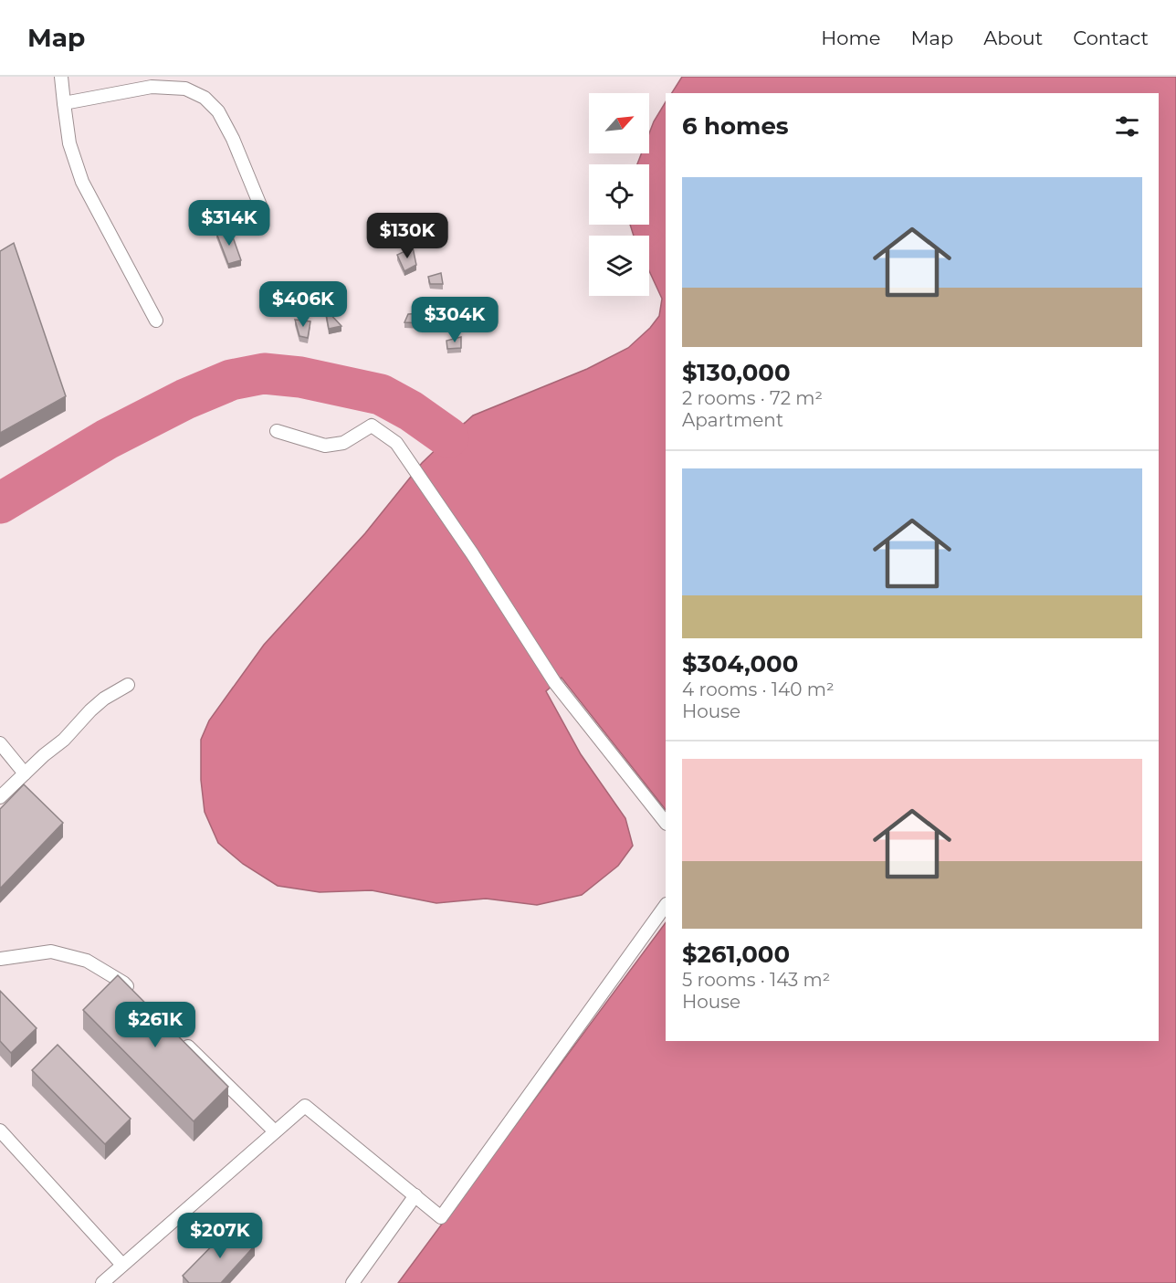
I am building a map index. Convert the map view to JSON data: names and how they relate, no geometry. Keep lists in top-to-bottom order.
{
  "north": "top right",
  "page": {
    "header": "Map",
    "nav": [
      "Home",
      "Map",
      "About",
      "Contact"
    ],
    "heading": "6 homes",
    "list": [
      {
        "name": "$130,000",
        "note": "2 rooms · 72 m² · Apartment"
      },
      {
        "name": "$304,000",
        "note": "4 rooms · 140 m² · House"
      },
      {
        "name": "$261,000",
        "note": "5 rooms · 143 m² · House"
      }
    ],
    "price": [
      "$314K",
      "$130K",
      "$406K",
      "$304K",
      "$261K",
      "$207K"
    ]
  }
}
